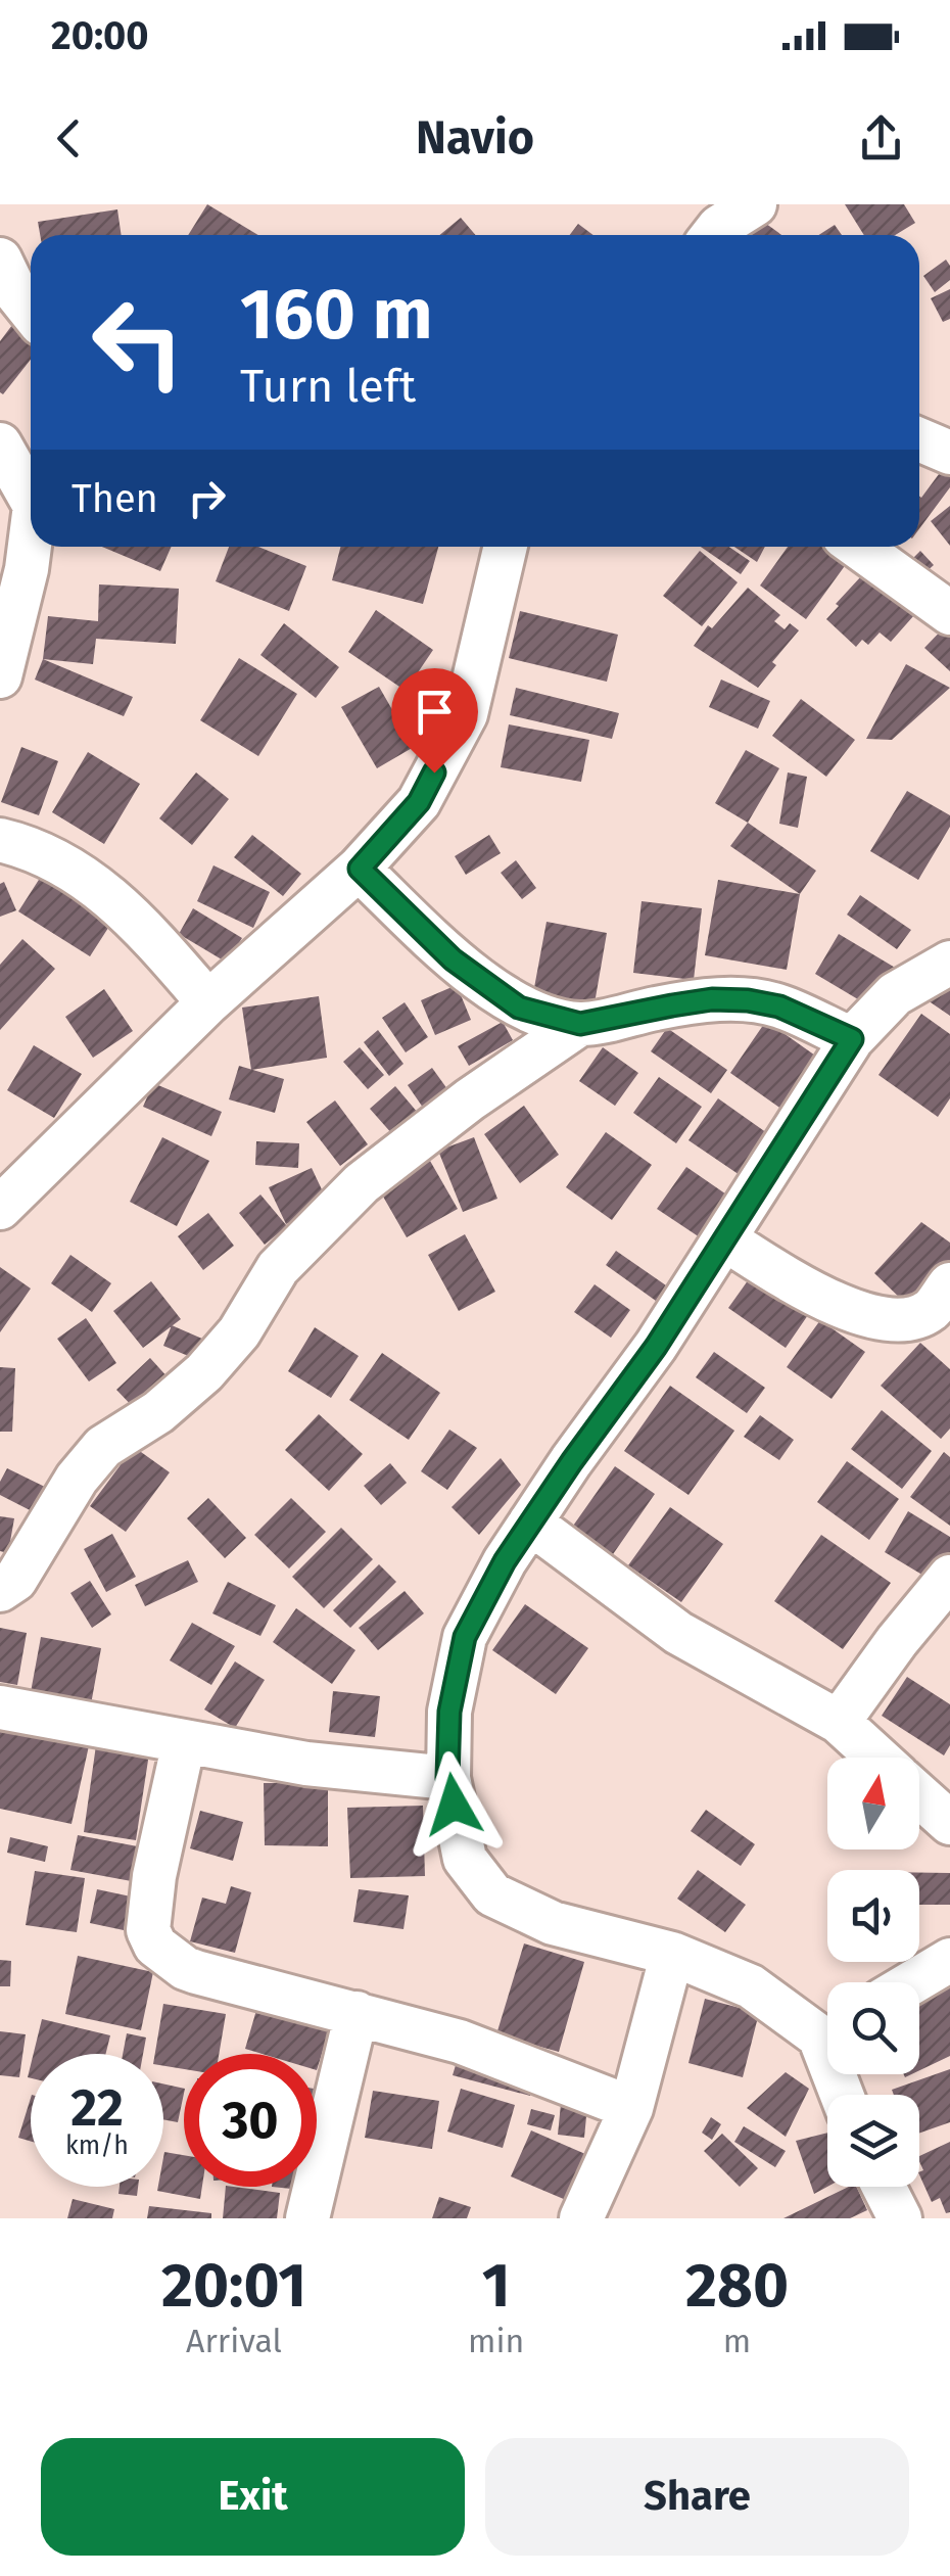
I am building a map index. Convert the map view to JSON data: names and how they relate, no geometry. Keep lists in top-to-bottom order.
{
  "north": "top",
  "page": {
    "status": "20:00",
    "header": "Navio",
    "turn": ["160 m", "Turn left"],
    "then": "Then",
    "speed": "22 km/h",
    "limit": "30",
    "eta": [
      "20:01",
      "Arrival",
      "1",
      "min",
      "280",
      "m"
    ],
    "buttons": ["Exit", "Share"]
  }
}
